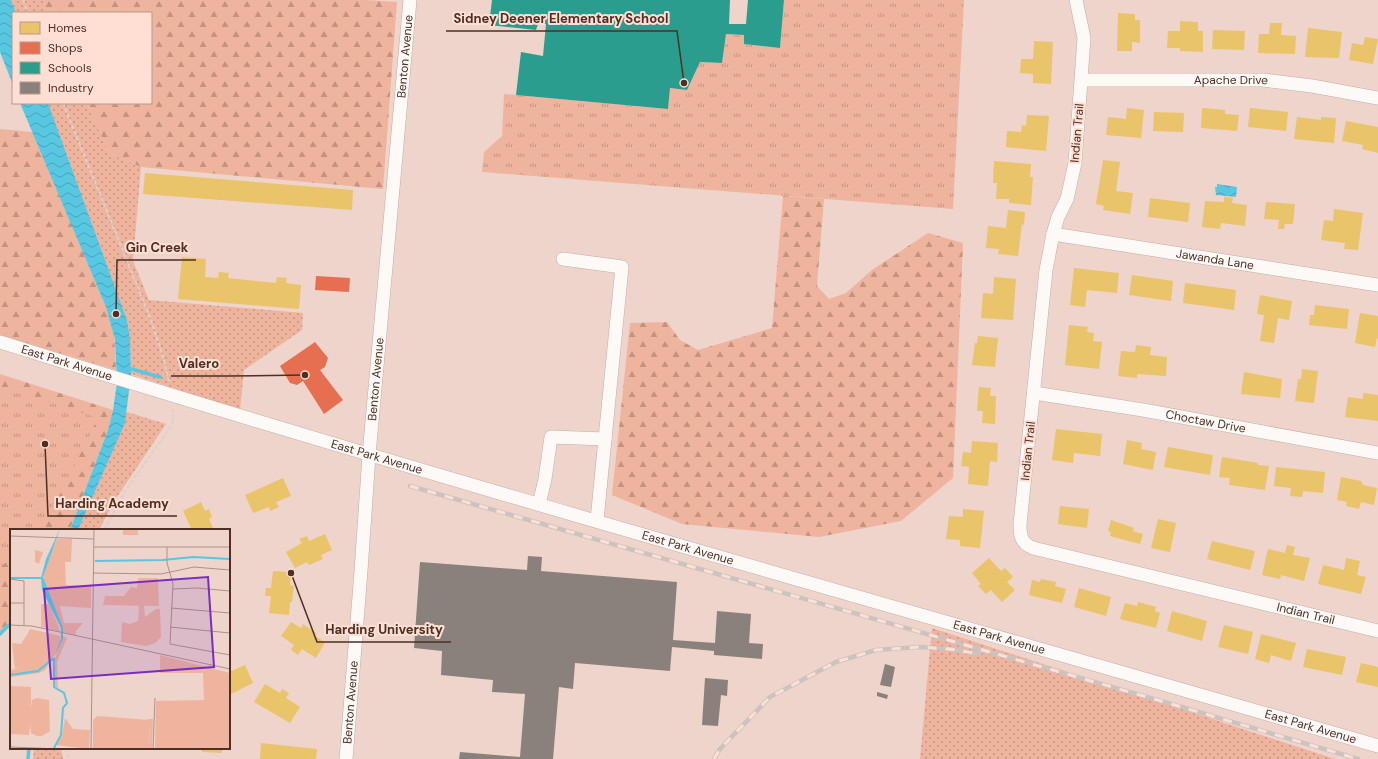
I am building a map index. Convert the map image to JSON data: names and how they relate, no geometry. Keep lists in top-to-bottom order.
{
  "streets": {
    "street": [
      "Benton Avenue",
      "Apache Drive",
      "Indian Trail",
      "Jawanda Lane",
      "East Park Avenue",
      "Choctaw Drive"
    ]
  },
  "crossings": [
    ["Benton Avenue", "East Park Avenue"],
    ["Apache Drive", "Indian Trail"],
    ["Indian Trail", "Jawanda Lane"],
    ["Indian Trail", "Choctaw Drive"]
  ],
  "places": [
    "Sidney Deener Elementary School",
    "Gin Creek",
    "Valero",
    "Harding Academy",
    "Harding University"
  ],
  "legend": [
    "Homes",
    "Shops",
    "Schools",
    "Industry"
  ]
}
